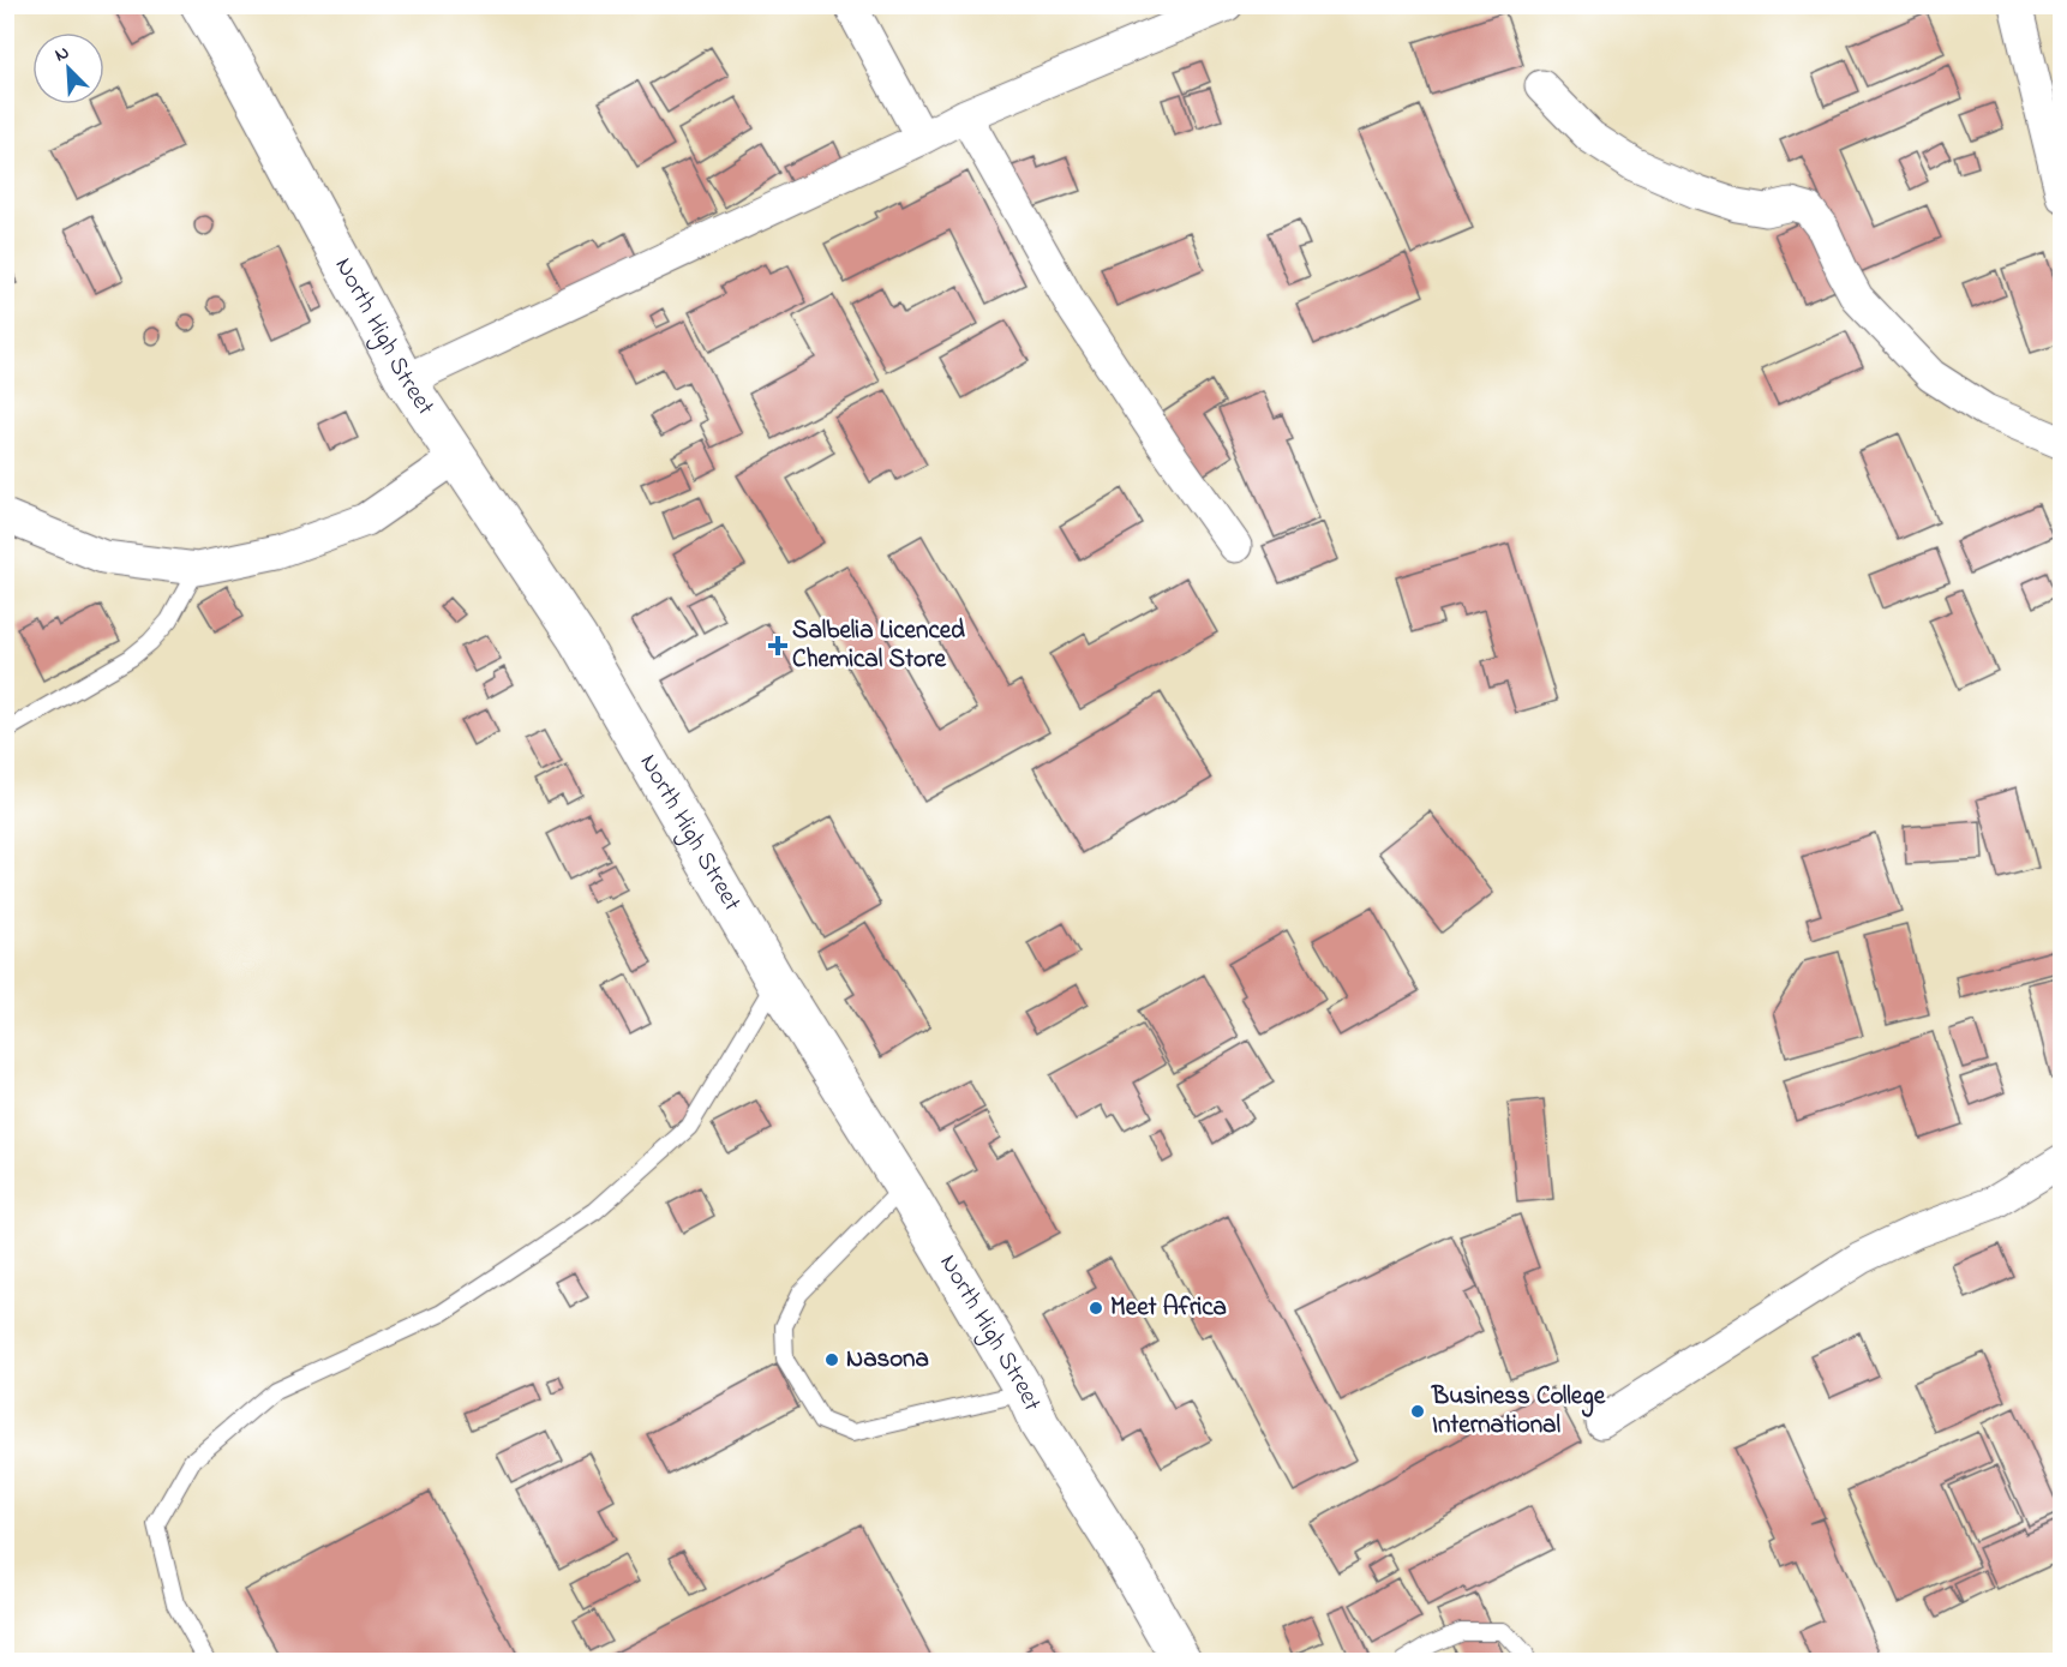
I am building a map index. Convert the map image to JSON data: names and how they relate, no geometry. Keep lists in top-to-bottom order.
{
  "streets": {
    "highway": ["North High Street"]
  },
  "places": {
    "health": ["Salbelia Licenced Chemical Store"],
    "other": ["Meet Africa", "Nasona", "Business College International"]
  },
  "north": "top left"
}
